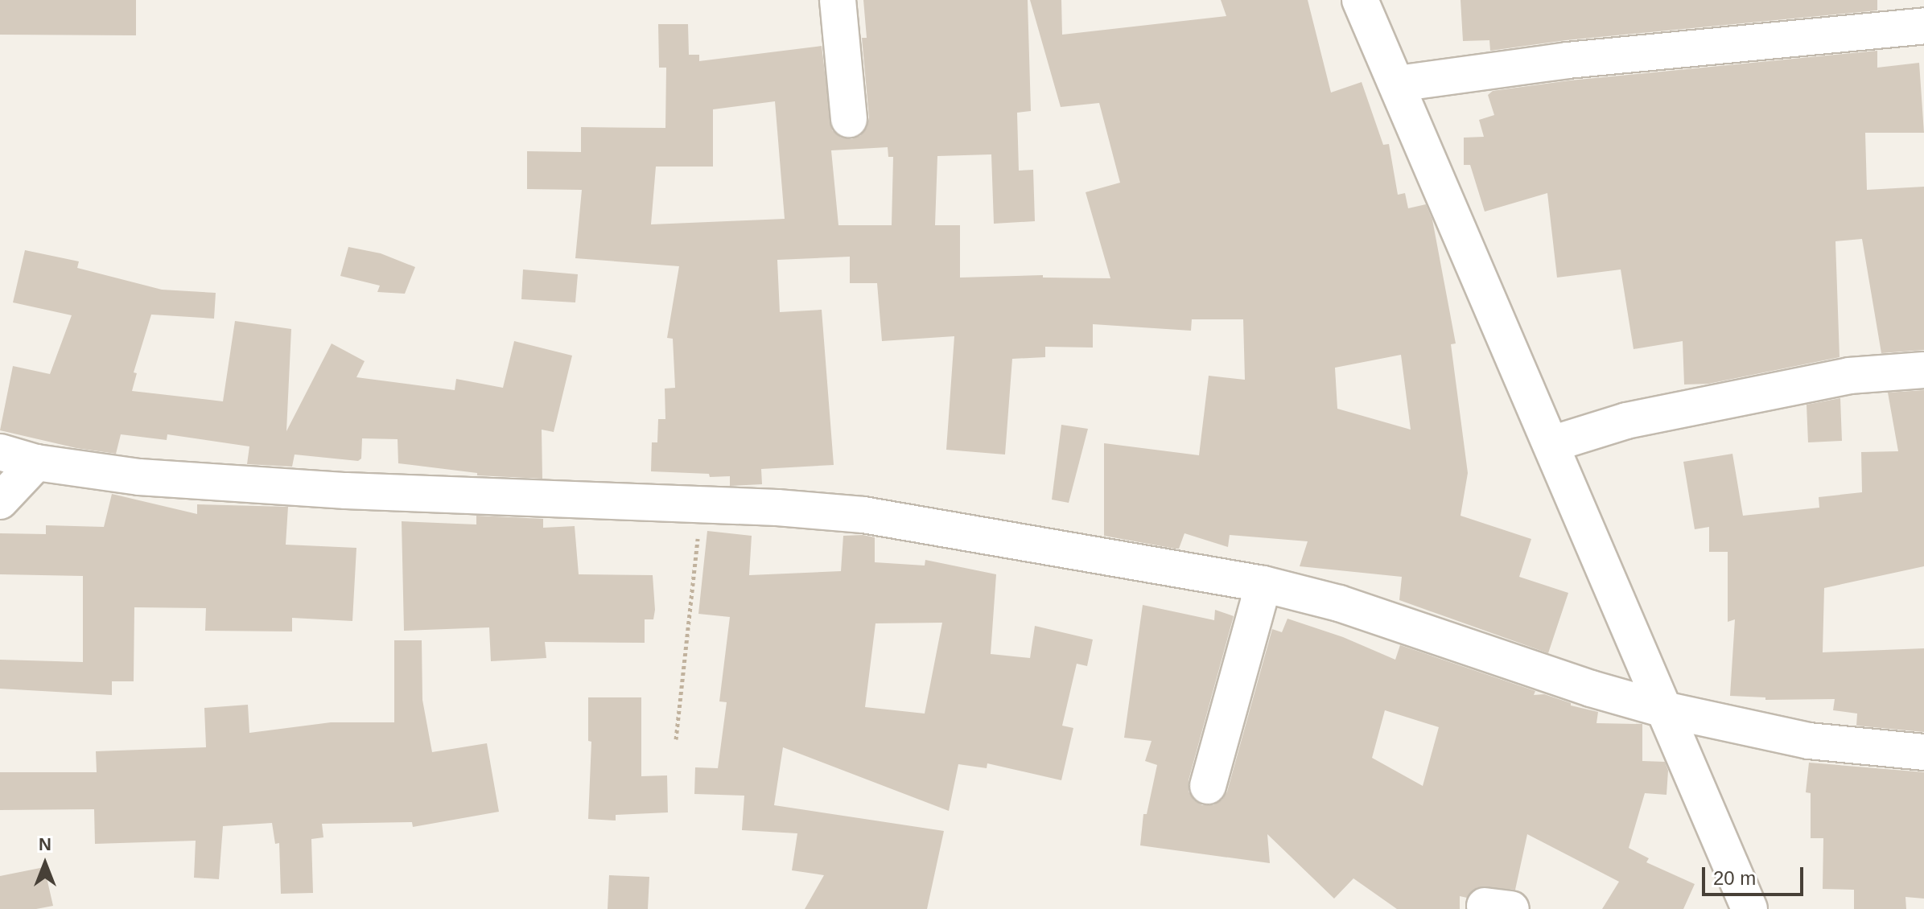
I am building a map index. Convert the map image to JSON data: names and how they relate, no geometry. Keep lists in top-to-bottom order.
{
  "scale_bar": "20 m",
  "north": "top"
}
